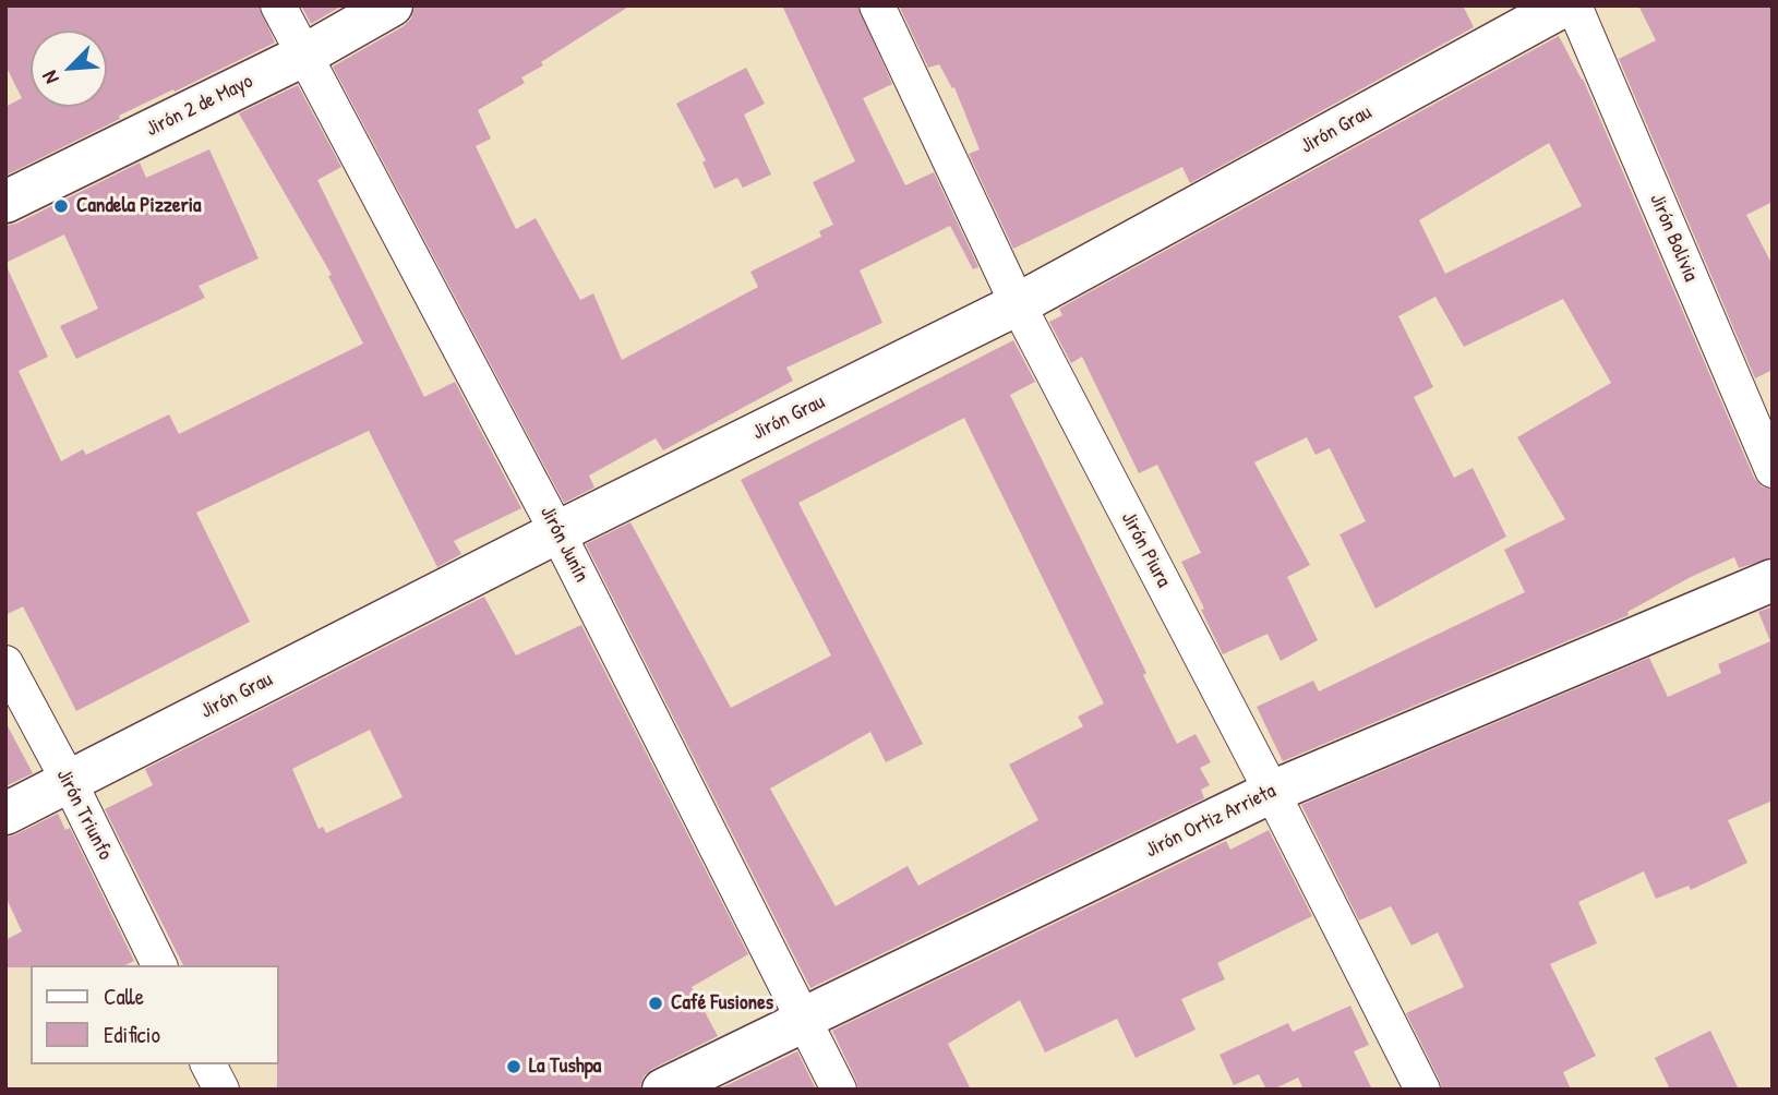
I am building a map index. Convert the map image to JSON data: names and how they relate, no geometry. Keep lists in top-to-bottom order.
{
  "streets": {
    "main road": ["Jirón 2 de Mayo", "Jirón Grau", "Jirón Ortiz Arrieta"],
    "street": [
      "Jirón Bolivia",
      "Jirón Junín",
      "Jirón Piura",
      "Jirón Triunfo"
    ]
  },
  "crossings": [
    ["Jirón 2 de Mayo", "Jirón Junín"],
    ["Jirón Grau", "Jirón Junín"],
    ["Jirón Grau", "Jirón Piura"],
    ["Jirón Grau", "Jirón Triunfo"],
    ["Jirón Junín", "Jirón Ortiz Arrieta"],
    ["Jirón Piura", "Jirón Ortiz Arrieta"]
  ],
  "places": ["Candela Pizzeria", "Café Fusiones", "La Tushpa"],
  "legend": ["Calle", "Edificio"],
  "north": "bottom left"
}
